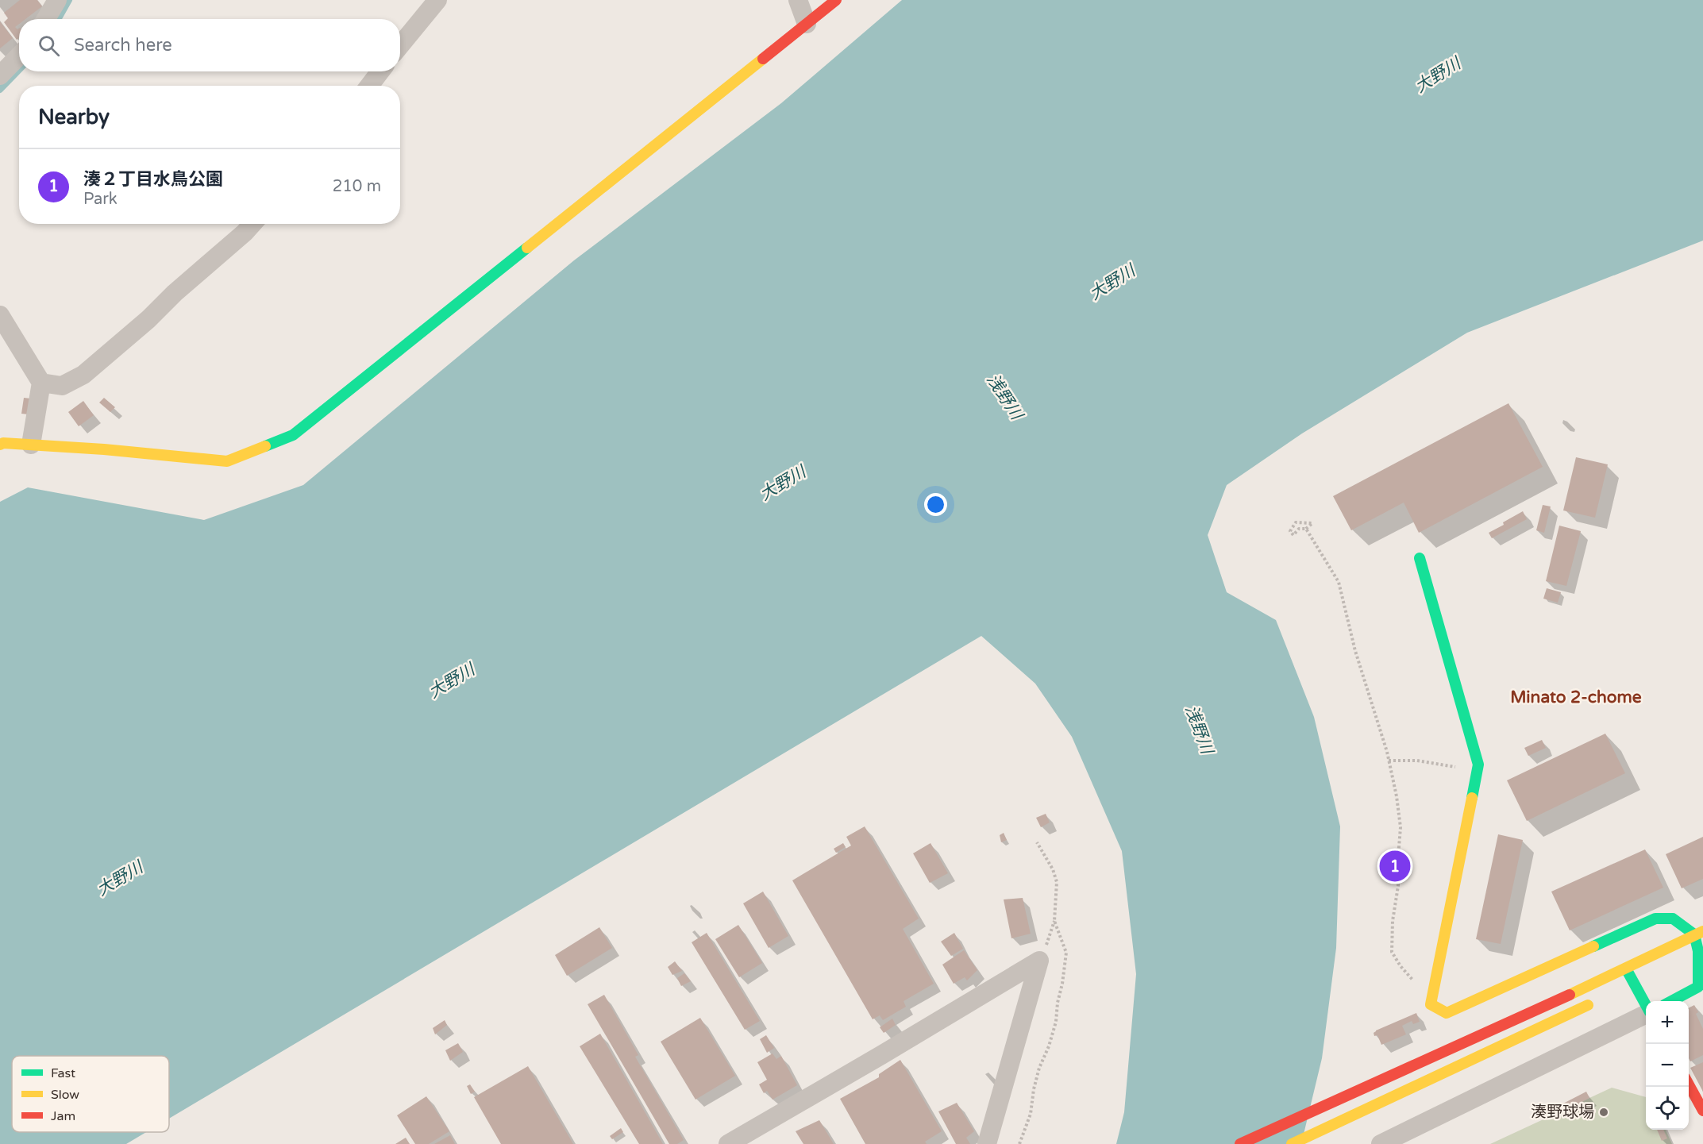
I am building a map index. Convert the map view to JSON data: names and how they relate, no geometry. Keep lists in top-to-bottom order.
{
  "districts": ["Minato 2-chome"],
  "water": ["大野川", "浅野川"],
  "places": ["湊野球場"],
  "legend": ["Fast", "Slow", "Jam"],
  "page": {
    "search": "Search here",
    "heading": "Nearby",
    "list": [
      {
        "mark": "1",
        "name": "湊２丁目水鳥公園",
        "note": "Park",
        "value": "210 m"
      }
    ],
    "pins": "1",
    "map_buttons": ["+", "−"]
  }
}
